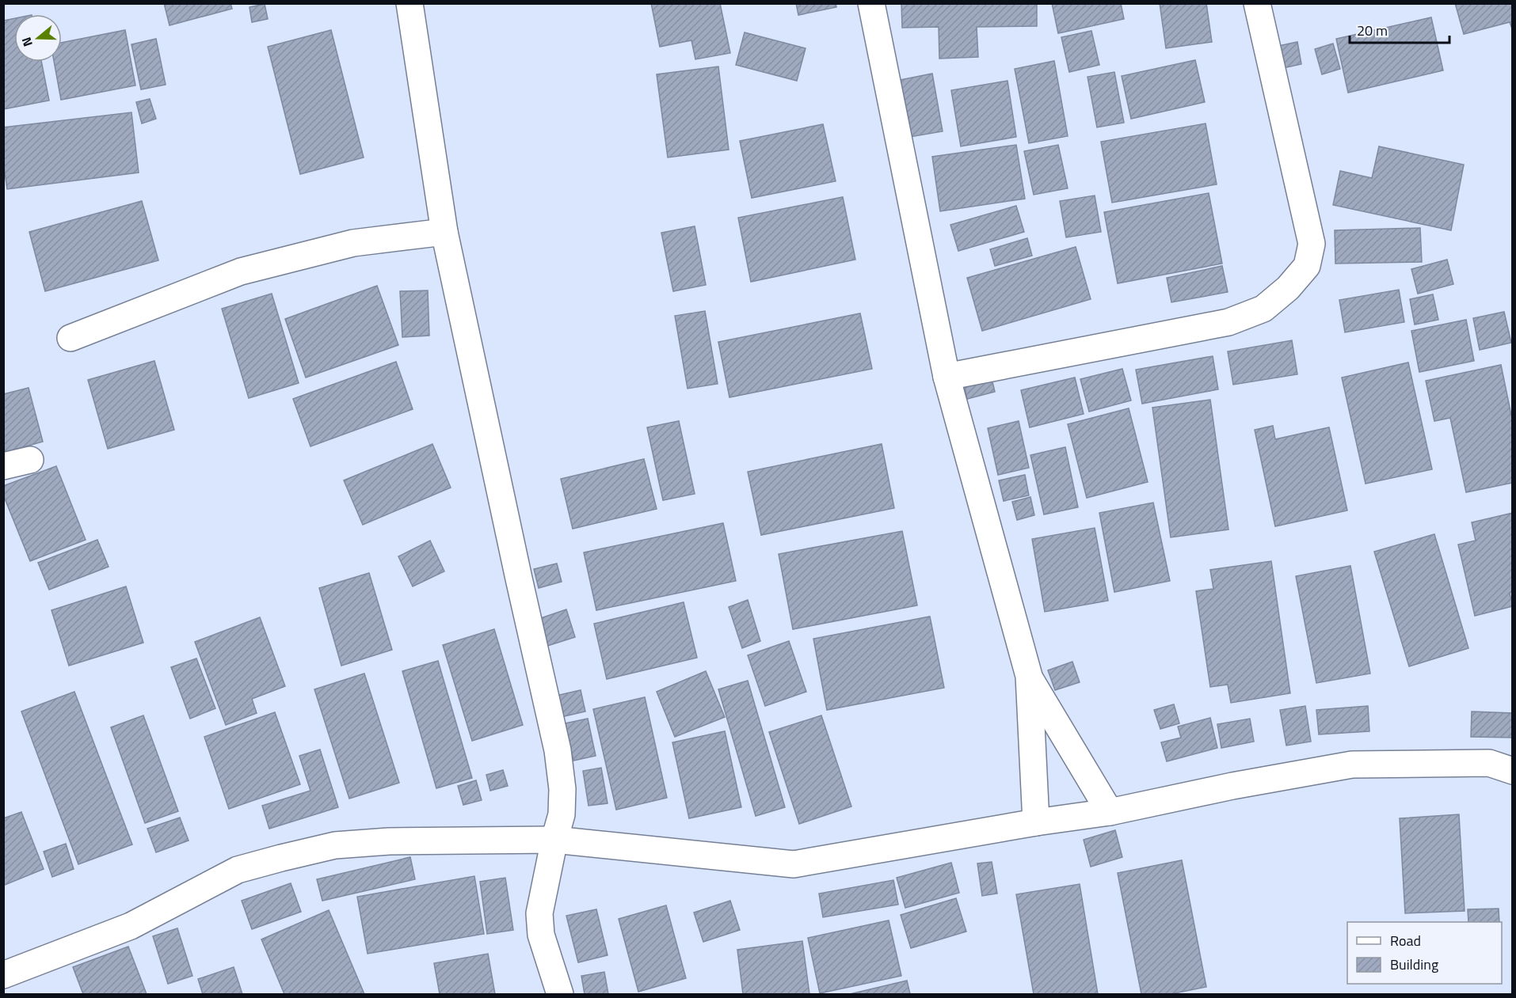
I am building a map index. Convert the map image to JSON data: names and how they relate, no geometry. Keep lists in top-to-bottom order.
{
  "legend": ["Road", "Building"],
  "scale_bar": "20 m",
  "north": "left"
}
